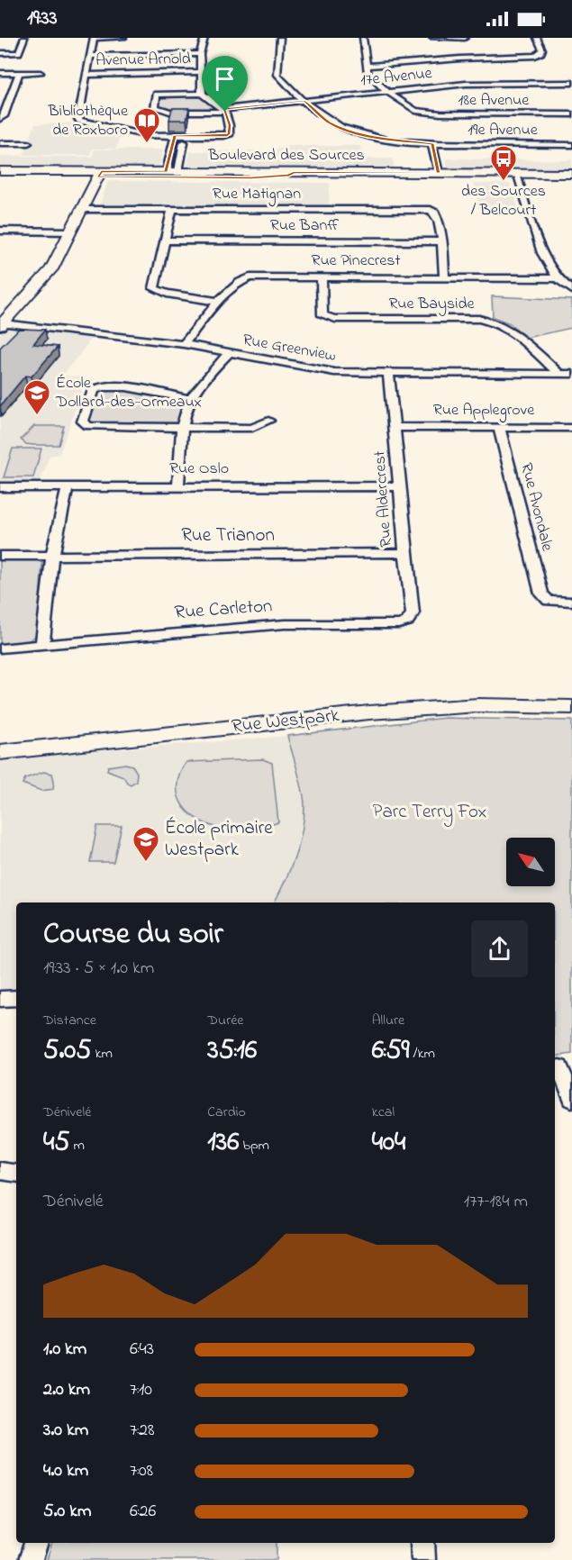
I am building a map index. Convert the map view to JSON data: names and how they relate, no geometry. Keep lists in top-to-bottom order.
{
  "streets": {
    "main road": ["Boulevard des Sources", "Rue Westpark"],
    "street": [
      "Avenue Arnold",
      "17e Avenue",
      "18e Avenue",
      "19e Avenue",
      "Rue Matignan",
      "Rue Banff",
      "Rue Pinecrest",
      "Rue Bayside",
      "Rue Greenview",
      "Rue Applegrove",
      "Rue Oslo",
      "Rue Aldercrest",
      "Rue Avondale",
      "Rue Trianon",
      "Rue Carleton"
    ]
  },
  "crossings": [
    ["17e Avenue", "18e Avenue"],
    ["17e Avenue", "19e Avenue"],
    ["Rue Matignan", "Rue Banff"],
    ["Rue Pinecrest", "Rue Bayside"],
    ["Rue Pinecrest", "Rue Greenview"],
    ["Rue Bayside", "Rue Greenview"],
    ["Rue Greenview", "Rue Aldercrest"],
    ["Rue Applegrove", "Rue Aldercrest"],
    ["Rue Applegrove", "Rue Avondale"],
    ["Rue Oslo", "Rue Aldercrest"],
    ["Rue Aldercrest", "Rue Trianon"],
    ["Rue Aldercrest", "Rue Carleton"]
  ],
  "parks": ["Parc Terry Fox"],
  "places": {
    "library": ["Bibliothèque de Roxboro"],
    "bus stop": ["des Sources / Belcourt"],
    "school or university": ["École Dollard-des-Ormeaux", "École primaire Westpark"]
  },
  "north": "top left",
  "page": {
    "status": "19:33",
    "heading": ["Course du soir", "19:33 · 5 × 1.0 km"],
    "stats": [
      ["Distance", "5.05 km"],
      ["Durée", "35:16"],
      ["Allure", "6:59 /km"],
      ["Dénivelé", "45 m"],
      ["Cardio", "136 bpm"],
      ["kcal", "404"]
    ],
    "chart": ["Dénivelé", "177–184 m"],
    "list": [
      {
        "name": "1.0 km",
        "note": "6:43"
      },
      {
        "name": "2.0 km",
        "note": "7:10"
      },
      {
        "name": "3.0 km",
        "note": "7:28"
      },
      {
        "name": "4.0 km",
        "note": "7:08"
      },
      {
        "name": "5.0 km",
        "note": "6:26"
      }
    ]
  }
}
